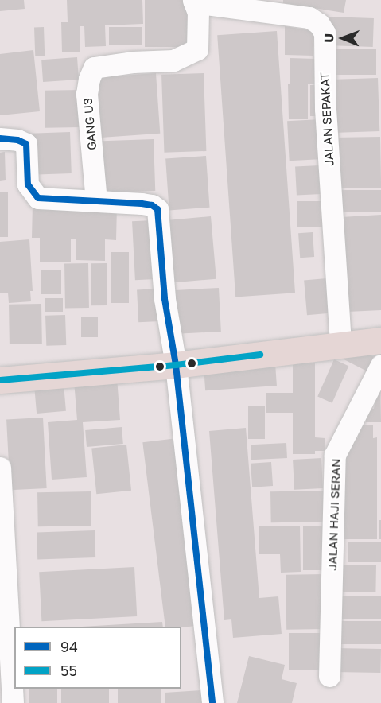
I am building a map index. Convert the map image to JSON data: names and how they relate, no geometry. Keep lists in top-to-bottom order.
{
  "streets": {
    "street": ["JALAN SEPAKAT", "GANG U3", "JALAN HAJI SERAN"]
  },
  "crossings": [
    ["JALAN SEPAKAT", "GANG U3"]
  ],
  "lines": ["transit line 94", "transit line 55"],
  "legend": ["94", "55"],
  "north": "left"
}
